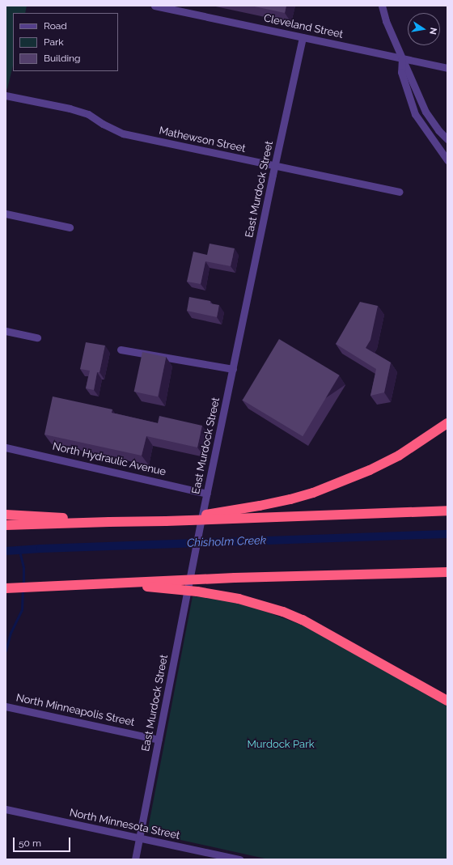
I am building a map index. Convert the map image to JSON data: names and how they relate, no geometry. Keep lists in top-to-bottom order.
{
  "streets": {
    "street": [
      "Cleveland Street",
      "Mathewson Street",
      "East Murdock Street",
      "North Hydraulic Avenue",
      "North Minneapolis Street",
      "North Minnesota Street"
    ]
  },
  "crossings": [
    ["Cleveland Street", "East Murdock Street"],
    ["Mathewson Street", "East Murdock Street"],
    ["East Murdock Street", "North Hydraulic Avenue"],
    ["East Murdock Street", "North Minneapolis Street"],
    ["East Murdock Street", "North Minnesota Street"]
  ],
  "water": ["Chisholm Creek"],
  "parks": ["Murdock Park"],
  "legend": ["Road", "Park", "Building"],
  "scale_bar": "50 m",
  "north": "right"
}
